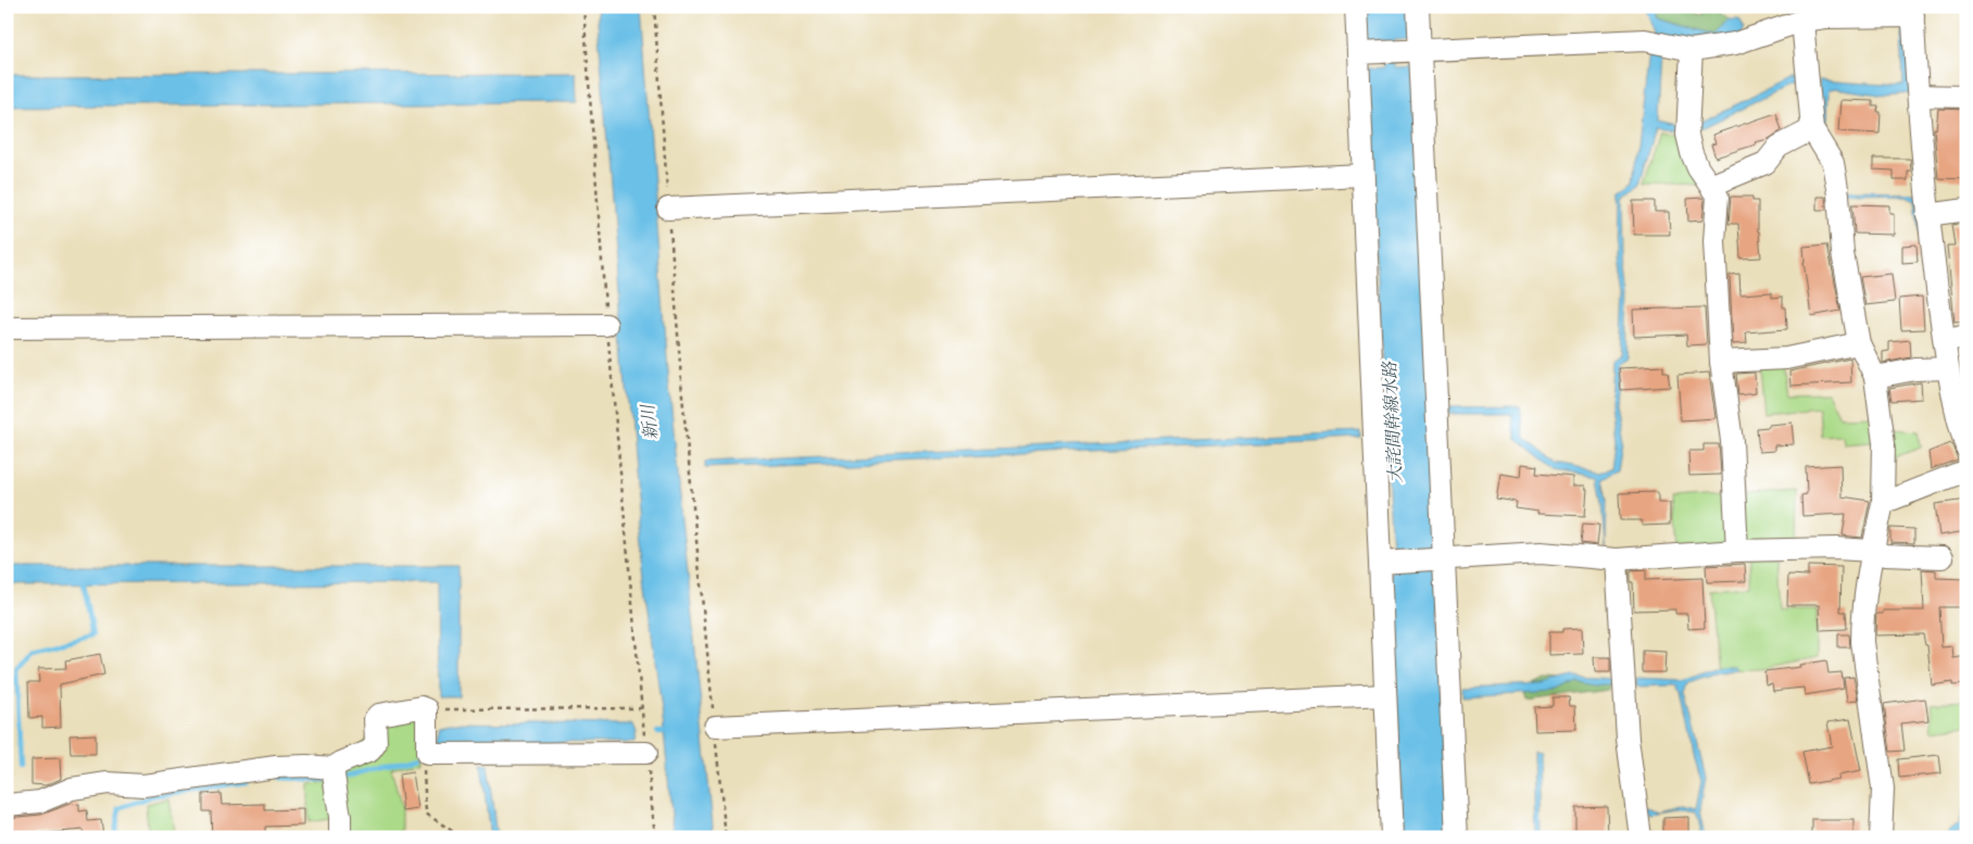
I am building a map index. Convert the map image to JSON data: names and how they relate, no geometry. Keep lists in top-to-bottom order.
{
  "water": ["新川", "大詫間幹線水路"]
}
